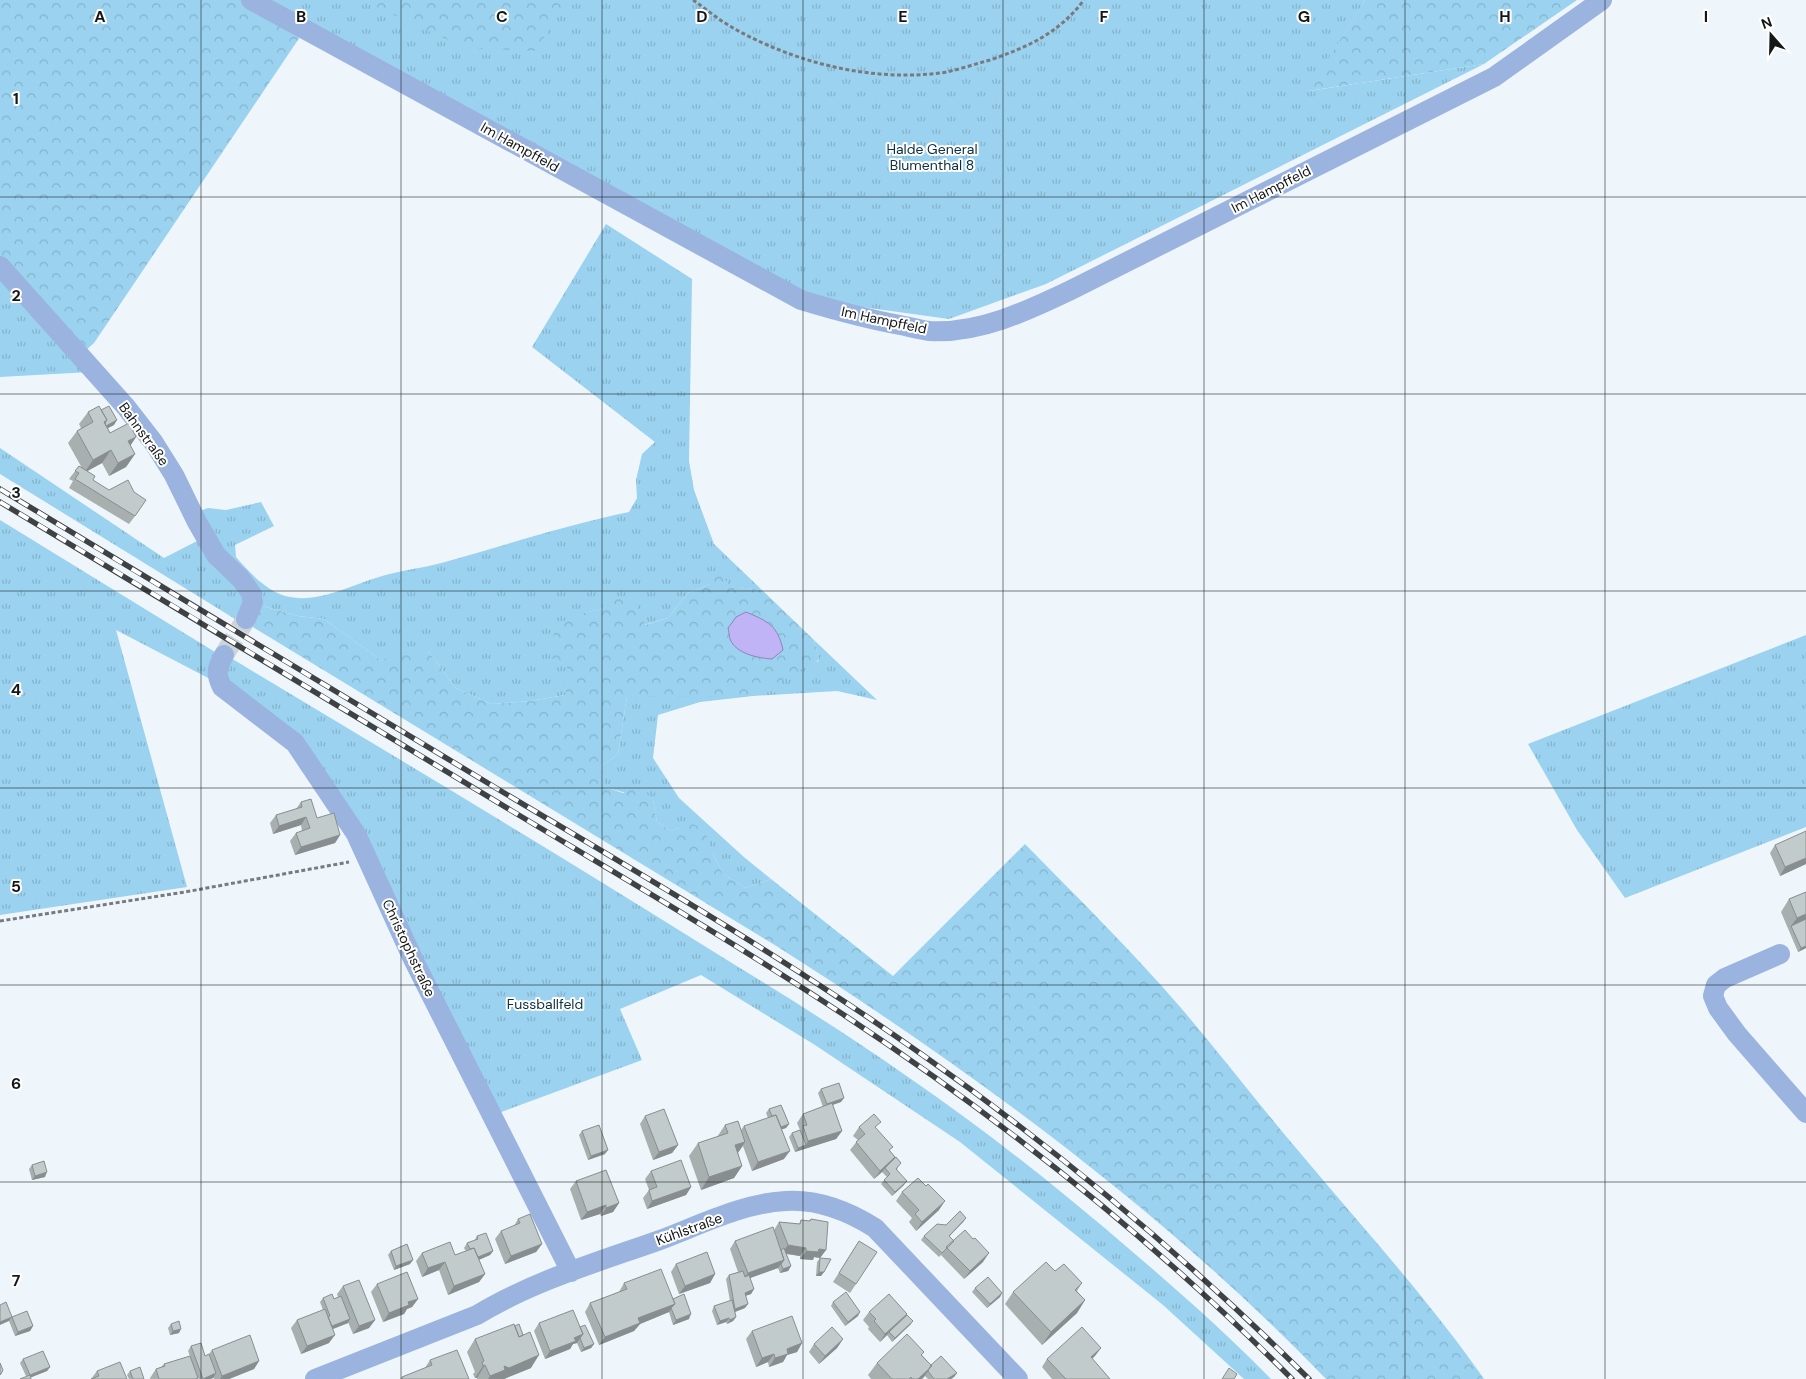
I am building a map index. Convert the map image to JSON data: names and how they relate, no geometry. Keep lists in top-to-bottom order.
{
  "streets": {
    "street": [
      "Im Hampffeld",
      "Bahnstraße",
      "Christophstraße",
      "Kühlstraße"
    ]
  },
  "crossings": [
    ["Christophstraße", "Kühlstraße"]
  ],
  "parks": ["Halde General Blumenthal 8", "Fussballfeld"],
  "north": "top",
  "grid": {
    "columns": [
      "A",
      "B",
      "C",
      "D",
      "E",
      "F",
      "G",
      "H",
      "I"
    ],
    "rows": [
      "1",
      "2",
      "3",
      "4",
      "5",
      "6",
      "7"
    ]
  }
}
